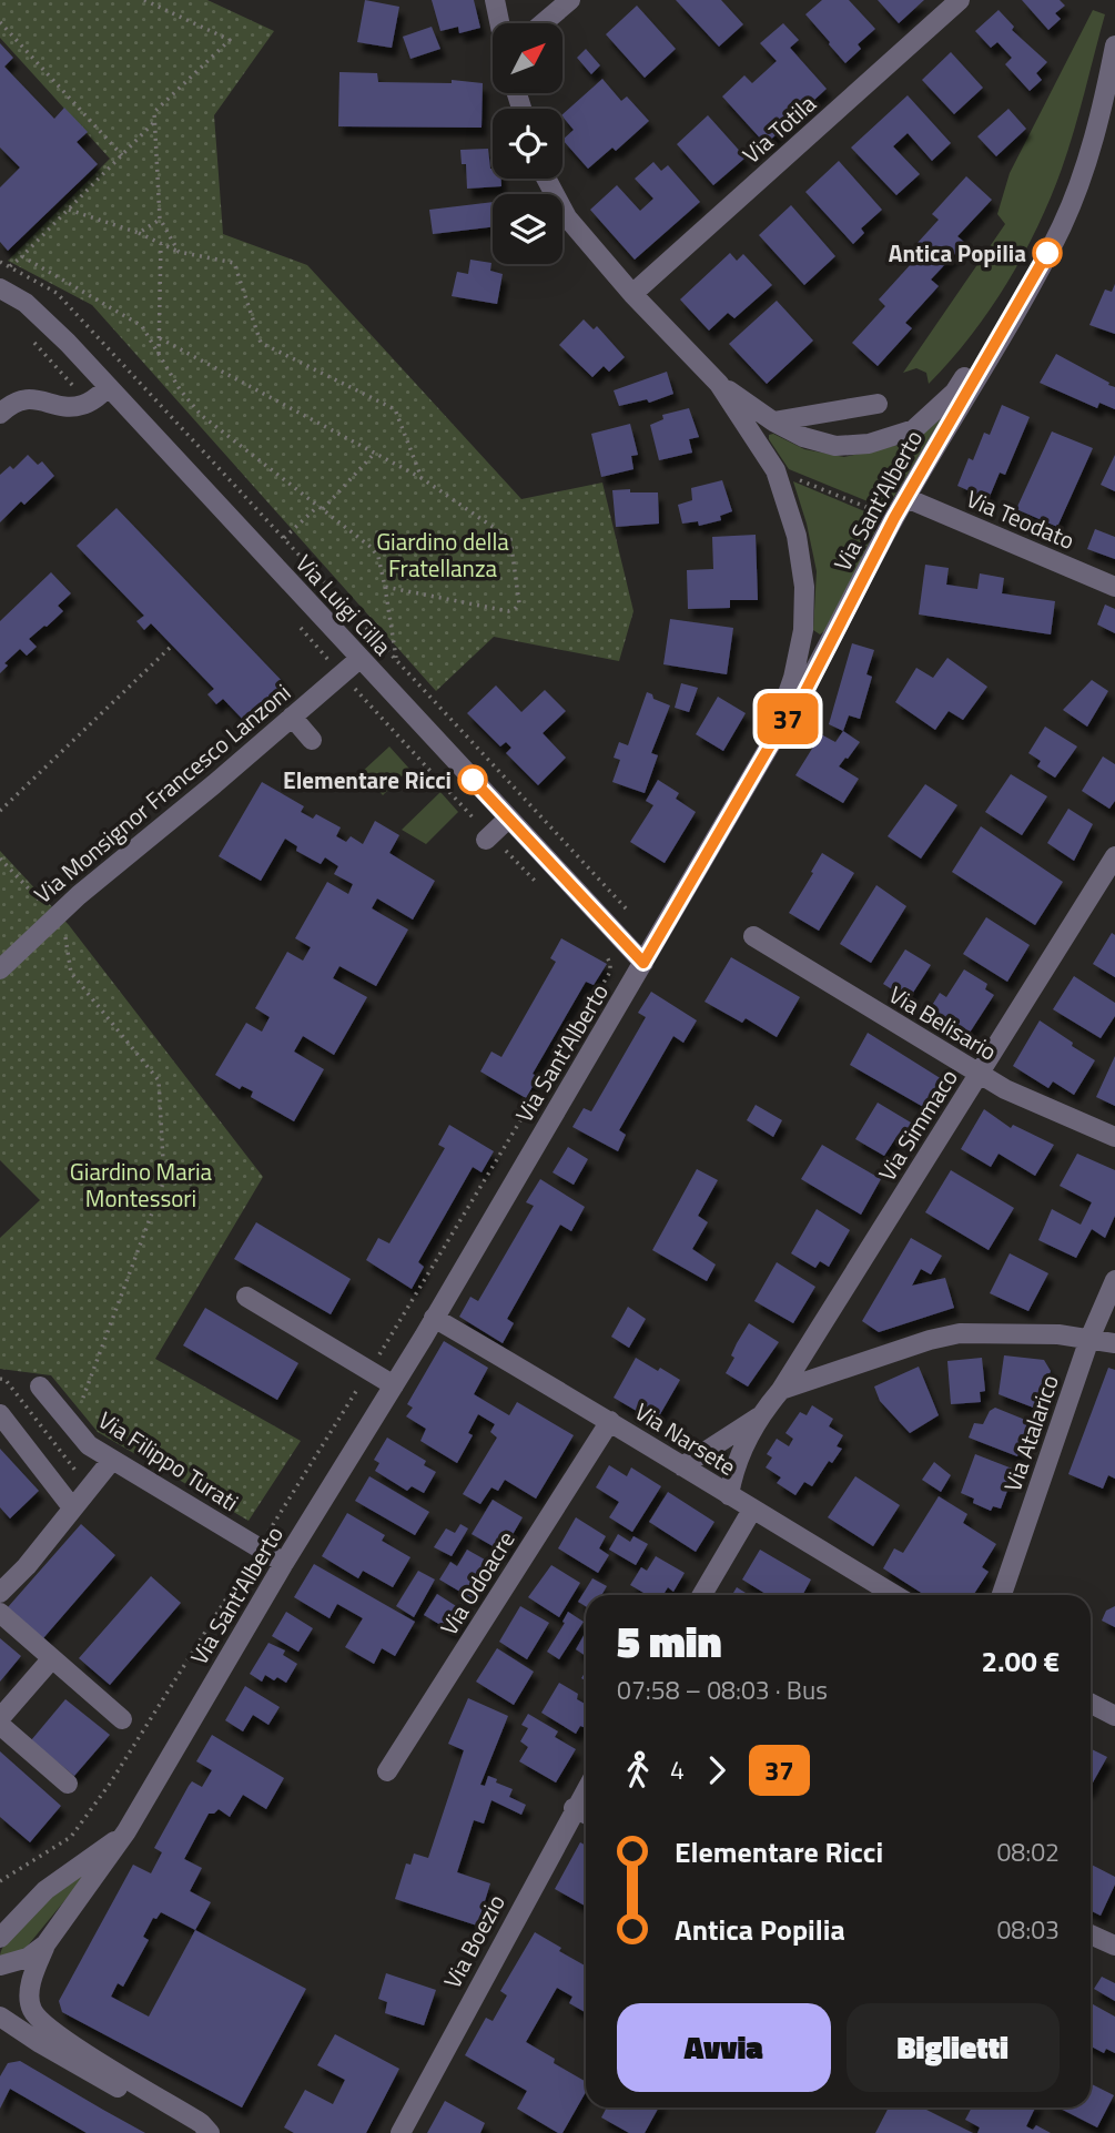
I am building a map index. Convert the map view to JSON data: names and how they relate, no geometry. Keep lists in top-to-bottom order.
{
  "streets": {
    "street": [
      "Via Totila",
      "Via Sant'Alberto",
      "Via Teodato",
      "Via Luigi Cilla",
      "Via Monsignor Francesco Lanzoni",
      "Via Belisario",
      "Via Simmaco",
      "Via Atalarico",
      "Via Narsete",
      "Via Filippo Turati",
      "Via Odoacre",
      "Via Boezio"
    ]
  },
  "crossings": [
    ["Via Totila", "Via Sant'Alberto"],
    ["Via Sant'Alberto", "Via Teodato"],
    ["Via Sant'Alberto", "Via Luigi Cilla"],
    ["Via Sant'Alberto", "Via Narsete"],
    ["Via Sant'Alberto", "Via Filippo Turati"],
    ["Via Luigi Cilla", "Via Monsignor Francesco Lanzoni"],
    ["Via Belisario", "Via Simmaco"],
    ["Via Simmaco", "Via Narsete"],
    ["Via Narsete", "Via Odoacre"]
  ],
  "parks": ["Giardino della Fratellanza", "Giardino Maria Montessori"],
  "places": ["Antica Popilia", "Elementare Ricci"],
  "lines": ["bus line 37"],
  "north": "top right",
  "page": {
    "on_map": "37",
    "heading": ["5 min", "07:58 – 08:03 · Bus", "2.00 €"],
    "legs": ["4", "37"],
    "list": [
      {
        "name": "Elementare Ricci",
        "value": "08:02"
      },
      {
        "name": "Antica Popilia",
        "value": "08:03"
      }
    ],
    "buttons": ["Avvia", "Biglietti"]
  }
}
